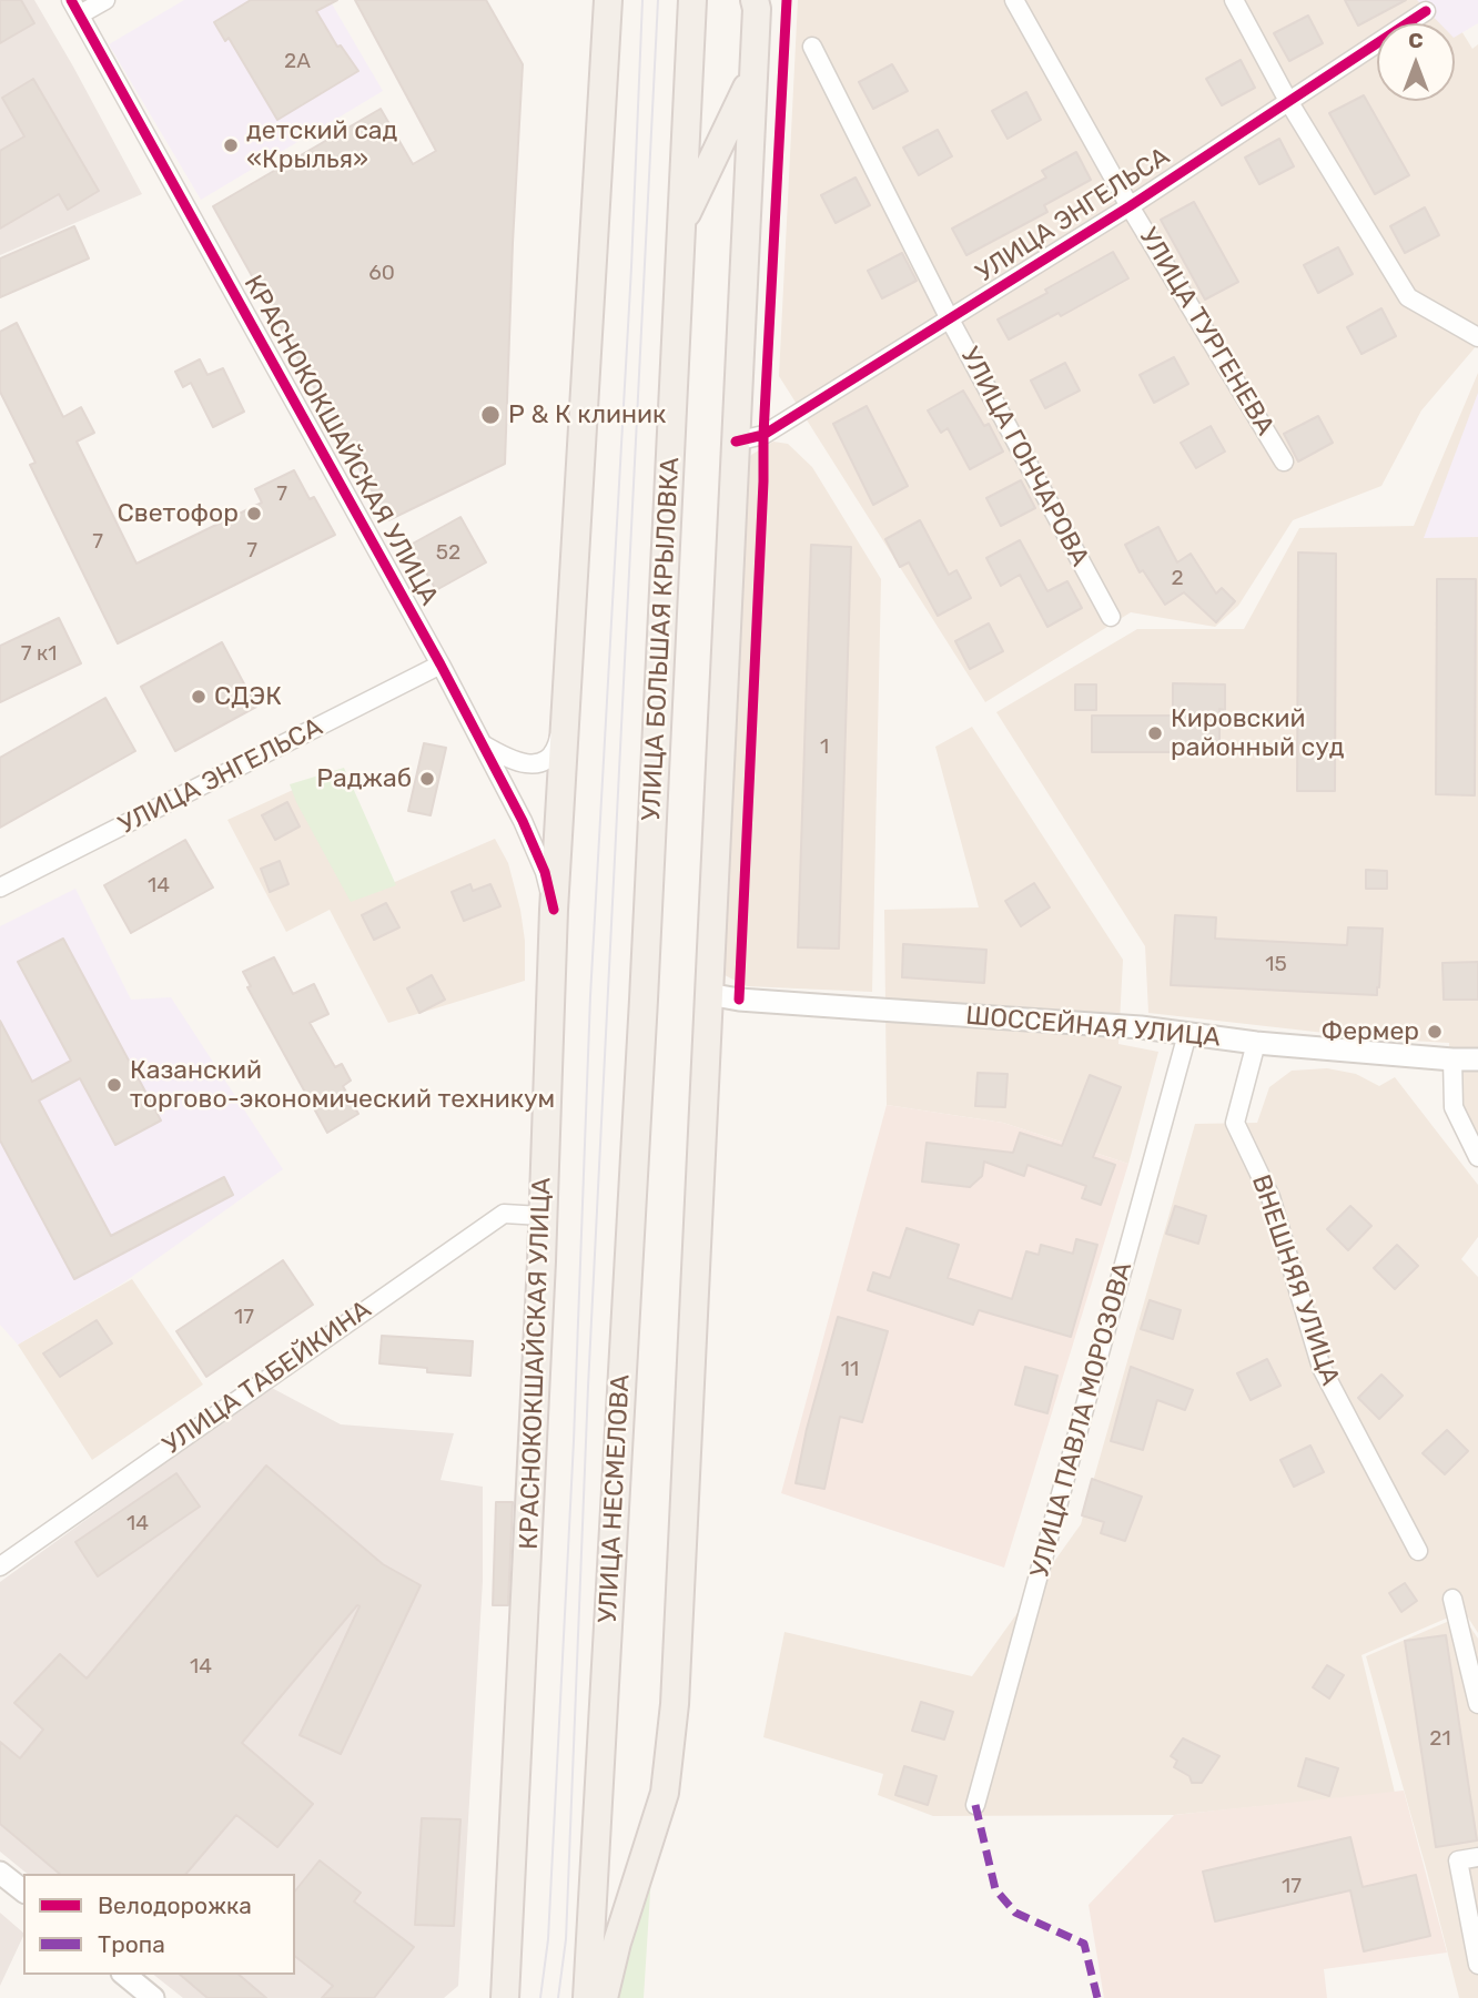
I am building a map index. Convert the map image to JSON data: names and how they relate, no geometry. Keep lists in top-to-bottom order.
{
  "streets": {
    "main road": ["КРАСНОКОКШАЙСКАЯ УЛИЦА", "УЛИЦА БОЛЬШАЯ КРЫЛОВКА", "УЛИЦА НЕСМЕЛОВА"],
    "street": [
      "УЛИЦА ЭНГЕЛЬСА",
      "УЛИЦА ТУРГЕНЕВА",
      "УЛИЦА ГОНЧАРОВА",
      "ШОССЕЙНАЯ УЛИЦА",
      "ВНЕШНЯЯ УЛИЦА",
      "УЛИЦА ТАБЕЙКИНА",
      "УЛИЦА ПАВЛА МОРОЗОВА"
    ]
  },
  "crossings": [
    ["УЛИЦА ЭНГЕЛЬСА", "УЛИЦА ТУРГЕНЕВА"],
    ["УЛИЦА ЭНГЕЛЬСА", "КРАСНОКОКШАЙСКАЯ УЛИЦА"],
    ["УЛИЦА ЭНГЕЛЬСА", "УЛИЦА ГОНЧАРОВА"],
    ["КРАСНОКОКШАЙСКАЯ УЛИЦА", "УЛИЦА ТАБЕЙКИНА"],
    ["УЛИЦА БОЛЬШАЯ КРЫЛОВКА", "УЛИЦА НЕСМЕЛОВА"],
    ["ШОССЕЙНАЯ УЛИЦА", "ВНЕШНЯЯ УЛИЦА"],
    ["ШОССЕЙНАЯ УЛИЦА", "УЛИЦА ПАВЛА МОРОЗОВА"]
  ],
  "places": [
    "детский сад «Крылья»",
    "Р & К клиник",
    "Светофор",
    "СДЭК",
    "Кировский районный суд",
    "Раджаб",
    "Фермер",
    "Казанский торгово-экономический техникум"
  ],
  "house_numbers": [
    "2А",
    "60",
    "7",
    "7",
    "7",
    "52",
    "2",
    "7 к1",
    "1",
    "14",
    "15",
    "17",
    "11",
    "14",
    "14",
    "21",
    "17"
  ],
  "legend": ["Велодорожка", "Тропа"],
  "north": "top"
}
